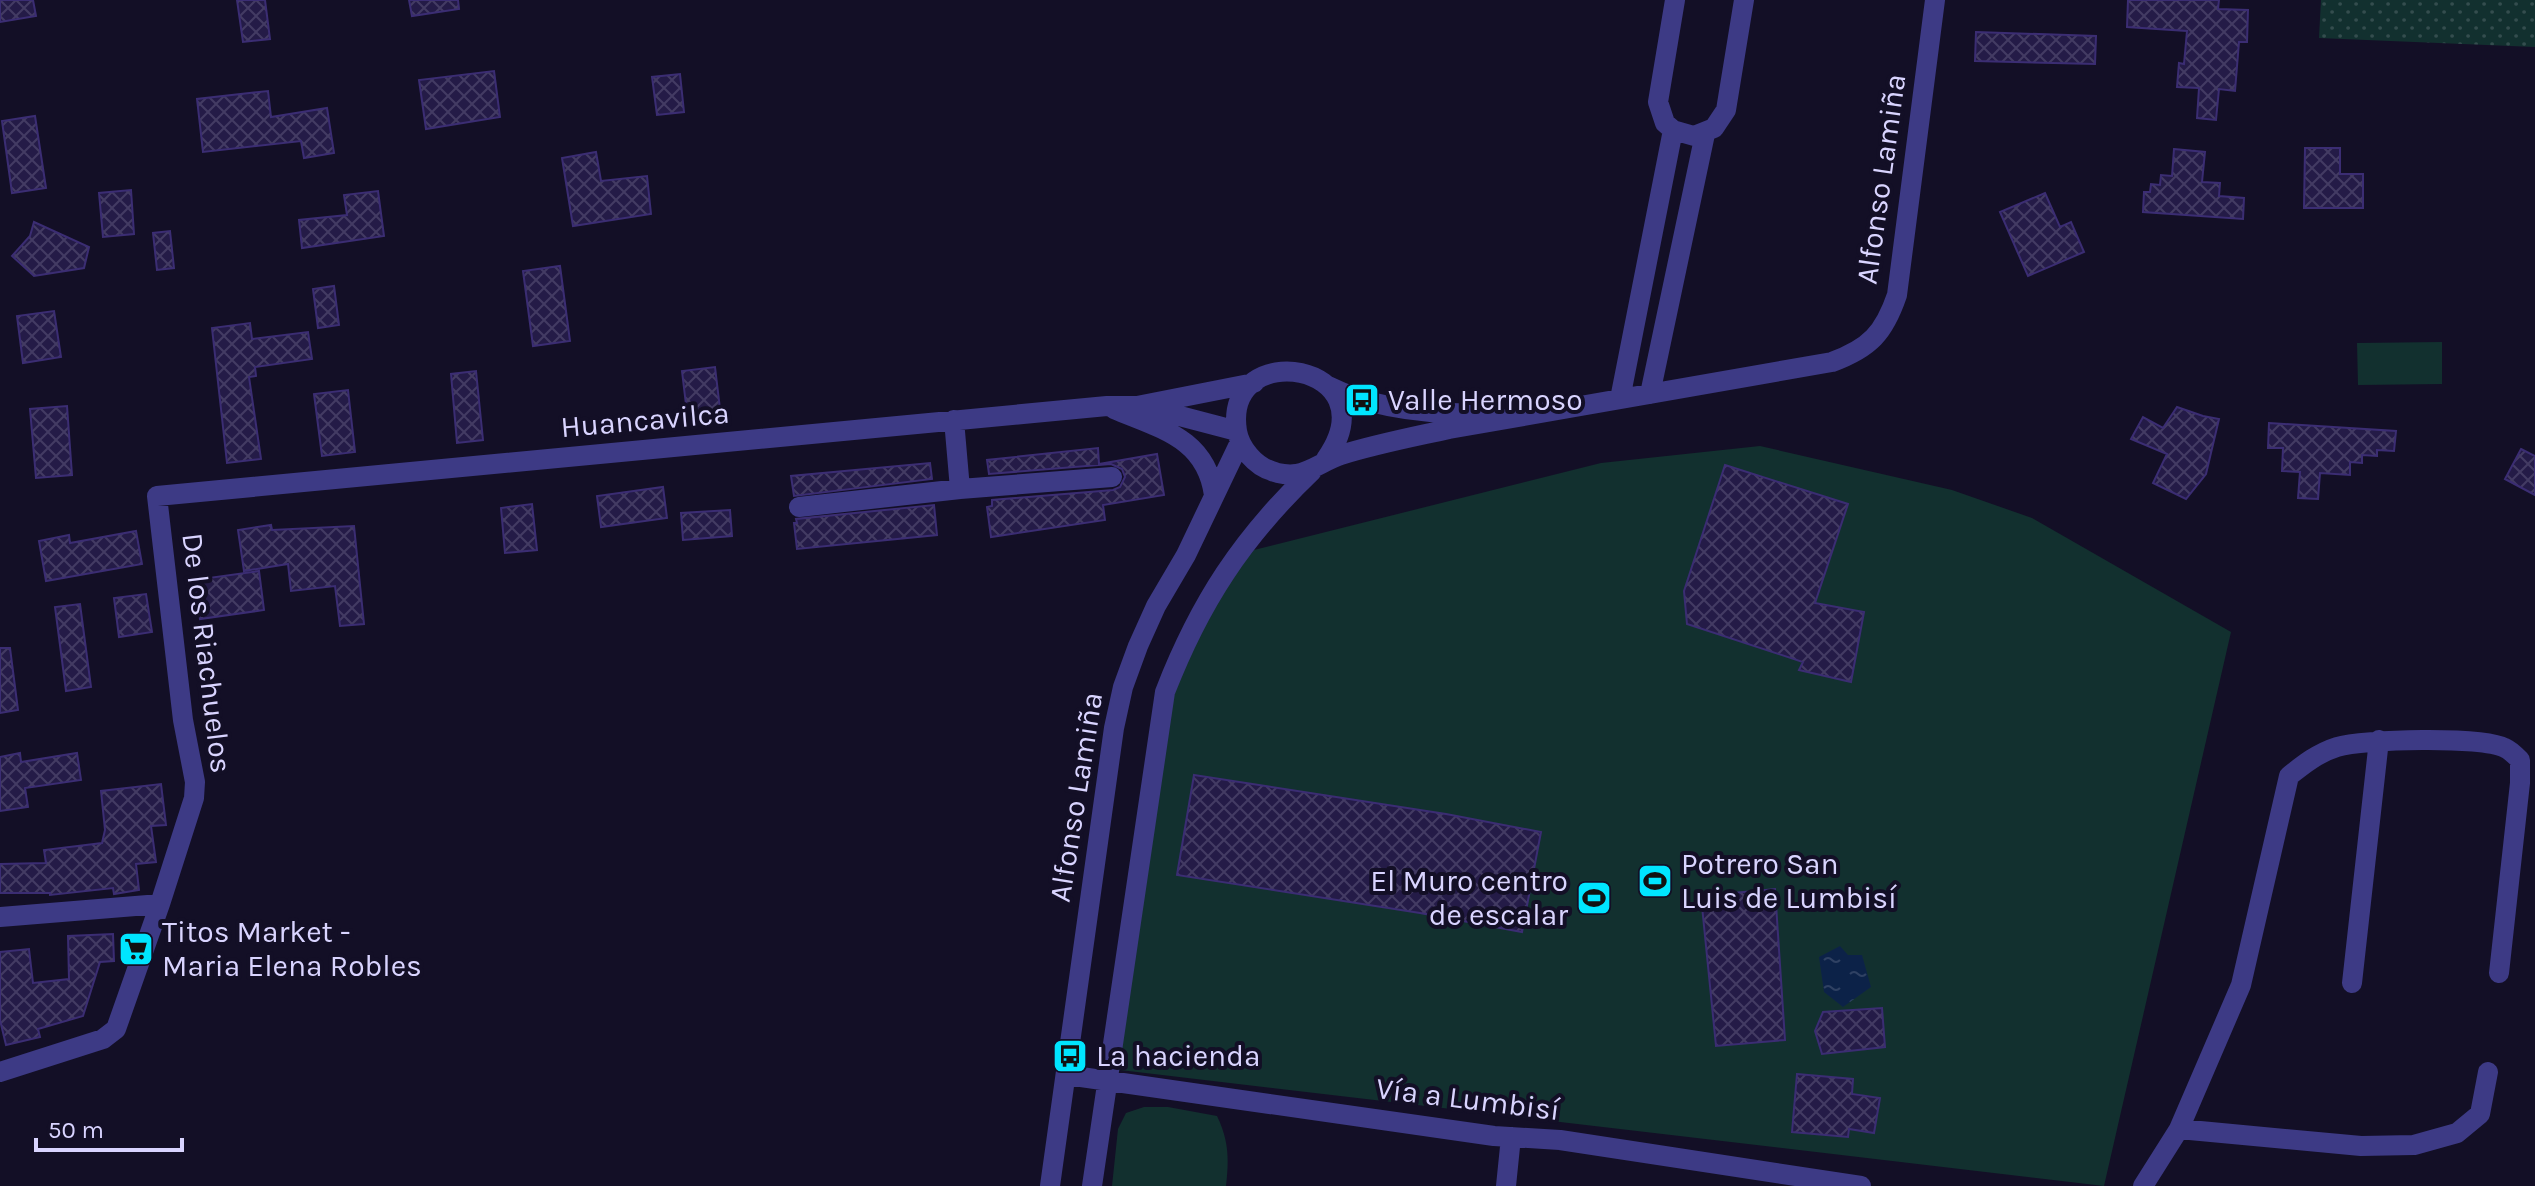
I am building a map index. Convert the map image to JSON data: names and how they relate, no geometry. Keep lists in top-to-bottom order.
{
  "streets": {
    "street": [
      "Alfonso Lamiña",
      "Huancavilca",
      "De los Riachuelos",
      "Vía a Lumbisí"
    ]
  },
  "crossings": [
    ["Alfonso Lamiña", "Huancavilca"],
    ["Alfonso Lamiña", "Vía a Lumbisí"],
    ["Huancavilca", "De los Riachuelos"]
  ],
  "places": {
    "bus stop": ["Valle Hermoso", "La hacienda"],
    "sports": ["Potrero San Luis de Lumbisí", "El Muro centro de escalar"],
    "supermarket": ["Titos Market - Maria Elena Robles"]
  },
  "scale_bar": "50 m"
}
